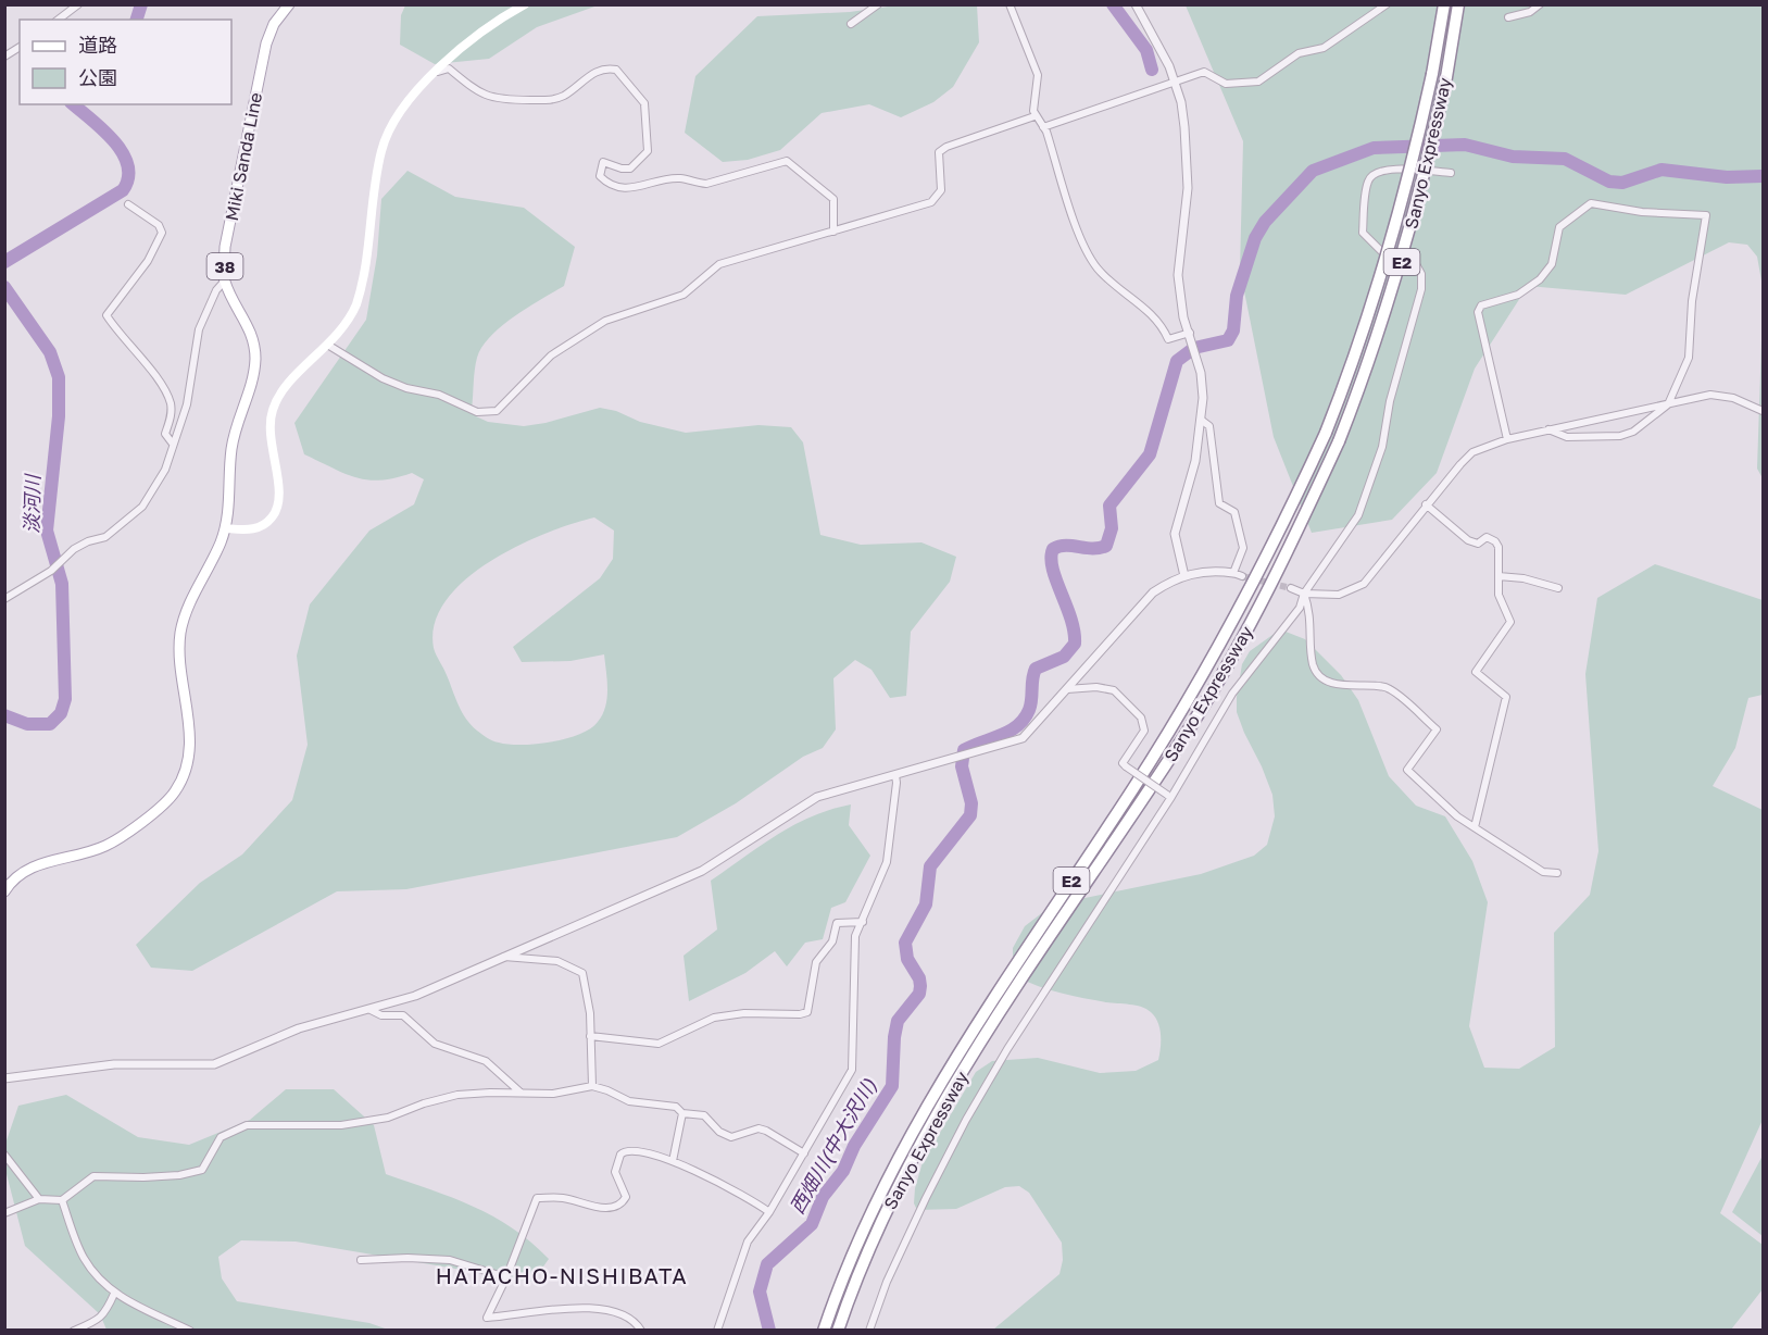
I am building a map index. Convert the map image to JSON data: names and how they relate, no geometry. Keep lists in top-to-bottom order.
{
  "streets": {
    "highway": ["Sanyo Expressway", "E2"],
    "main road": ["Miki Sanda Line", "38"]
  },
  "districts": ["HATACHO-NISHIBATA"],
  "water": ["淡河川", "西畑川(中大沢川)"],
  "legend": ["道路", "公園"]
}
